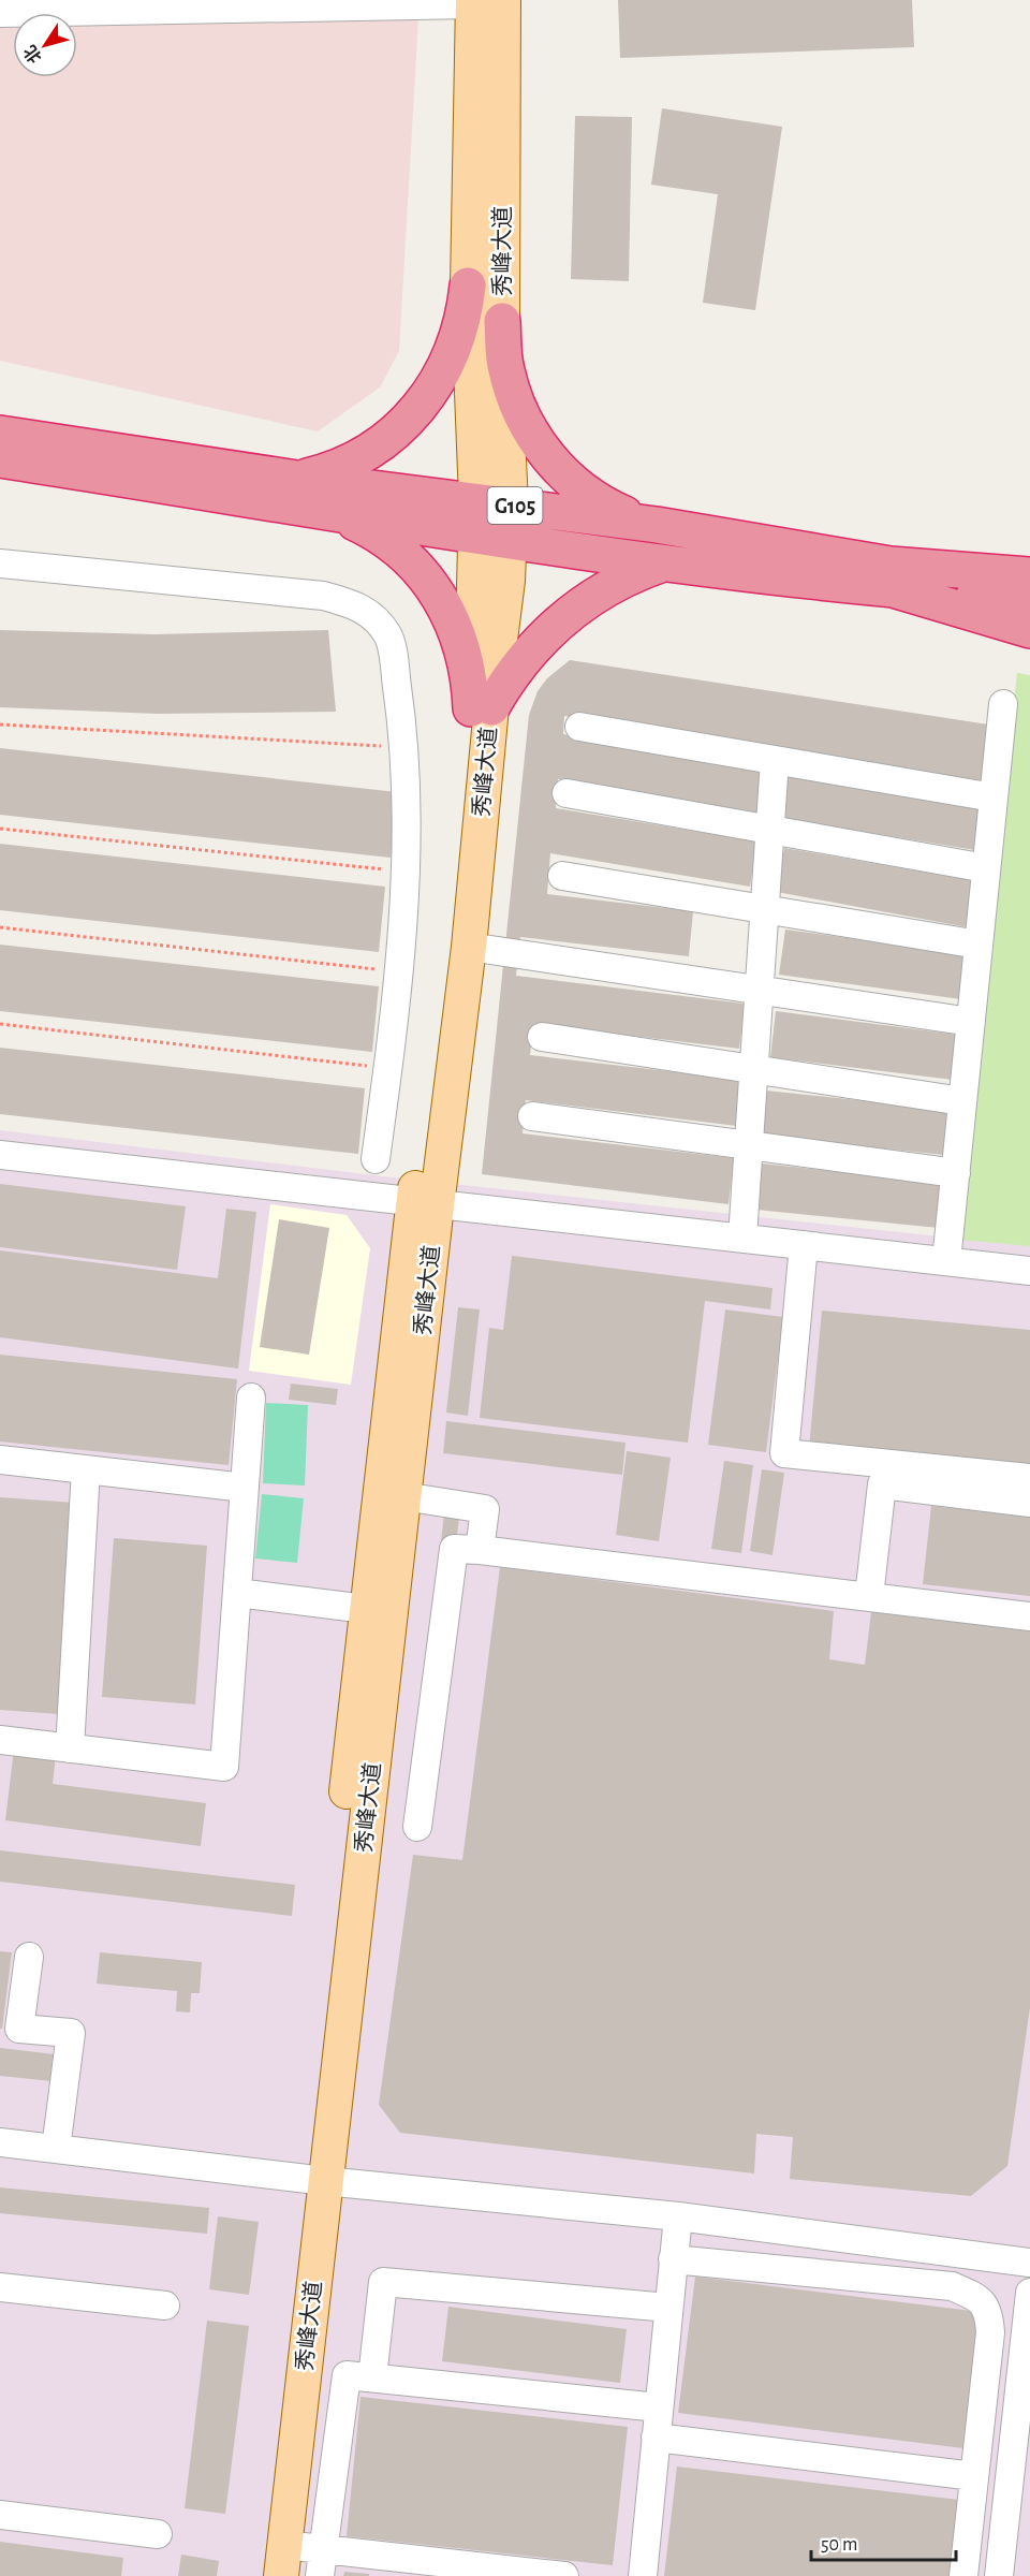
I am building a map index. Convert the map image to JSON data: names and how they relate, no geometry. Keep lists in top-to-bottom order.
{
  "streets": {
    "highway": ["G105"],
    "main road": ["秀峰大道"]
  },
  "crossings": [
    ["秀峰大道", "G105"]
  ],
  "scale_bar": "50 m",
  "north": "bottom left"
}
